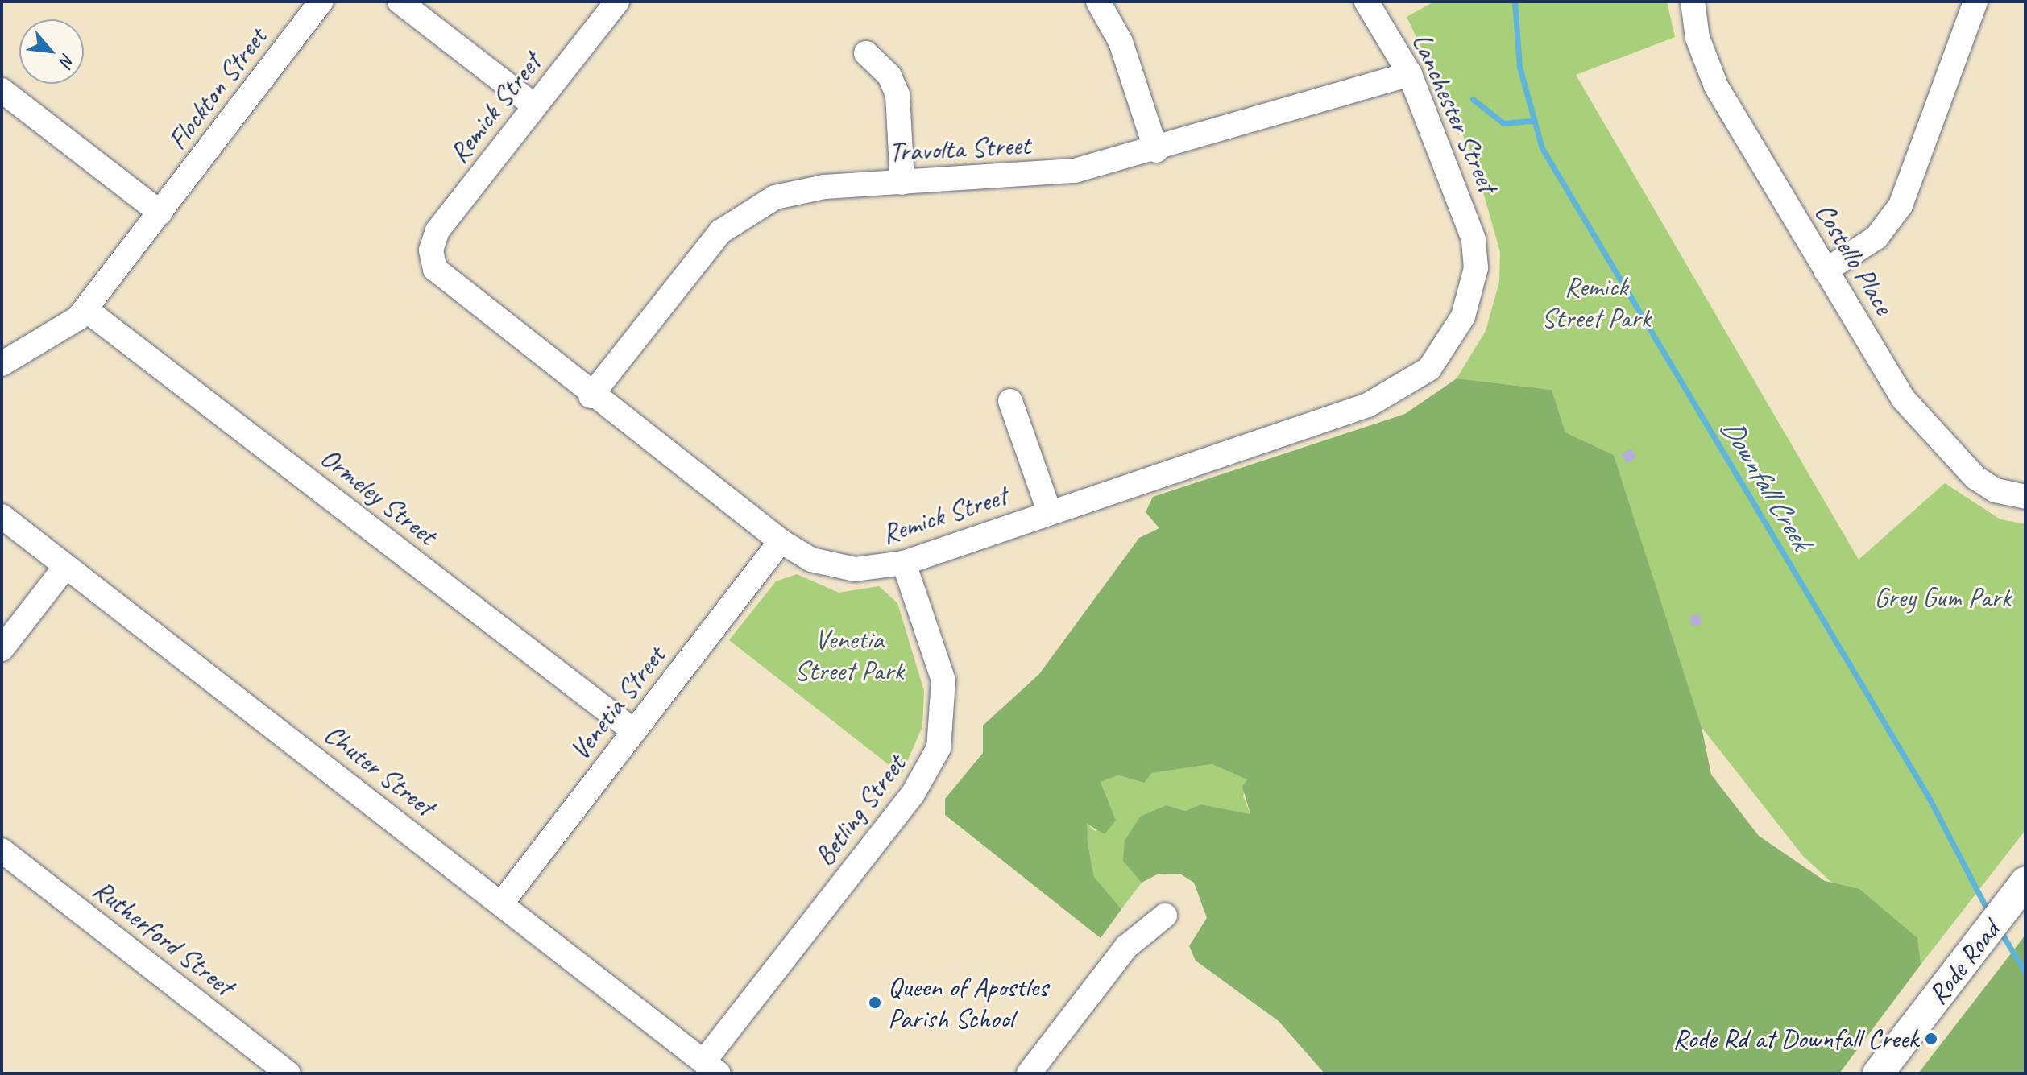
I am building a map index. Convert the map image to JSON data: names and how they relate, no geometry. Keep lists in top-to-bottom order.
{
  "streets": {
    "main road": ["Rode Road"],
    "street": [
      "Flockton Street",
      "Remick Street",
      "Lanchester Street",
      "Travolta Street",
      "Costello Place",
      "Ormeley Street",
      "Venetia Street",
      "Chuter Street",
      "Betling Street",
      "Rutherford Street"
    ]
  },
  "crossings": [
    ["Flockton Street", "Ormeley Street"],
    ["Remick Street", "Lanchester Street"],
    ["Remick Street", "Travolta Street"],
    ["Remick Street", "Venetia Street"],
    ["Remick Street", "Betling Street"],
    ["Lanchester Street", "Travolta Street"],
    ["Ormeley Street", "Venetia Street"],
    ["Venetia Street", "Chuter Street"],
    ["Chuter Street", "Betling Street"]
  ],
  "water": ["Downfall Creek"],
  "parks": ["Remick Street Park", "Grey Gum Park", "Venetia Street Park"],
  "places": ["Queen of Apostles Parish School", "Rode Rd at Downfall Creek"],
  "north": "bottom right"
}
